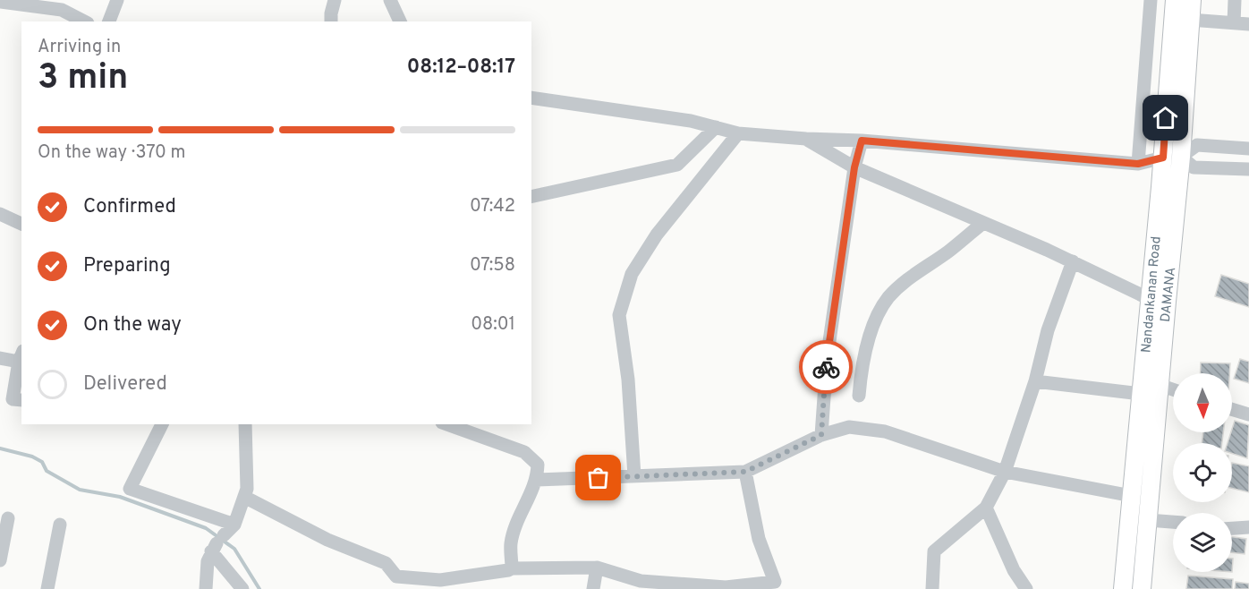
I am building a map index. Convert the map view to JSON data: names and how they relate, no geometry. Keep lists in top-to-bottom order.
{
  "streets": {
    "main road": ["Nandankanan Road", "DAMANA"]
  },
  "north": "bottom",
  "page": {
    "heading": ["3 min", "Arriving in", "08:12–08:17"],
    "bar": "On the way · 370 m",
    "list": [
      ["Confirmed", "07:42"],
      ["Preparing", "07:58"],
      ["On the way", "08:01"],
      "Delivered"
    ]
  }
}
